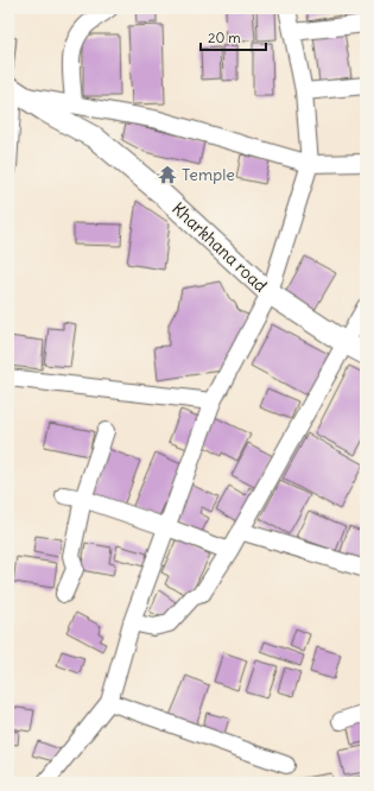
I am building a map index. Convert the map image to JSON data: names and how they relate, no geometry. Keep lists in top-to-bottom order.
{
  "streets": {
    "street": ["Kharkhana road"]
  },
  "places": {
    "temple": ["Temple"]
  },
  "scale_bar": "20 m"
}
